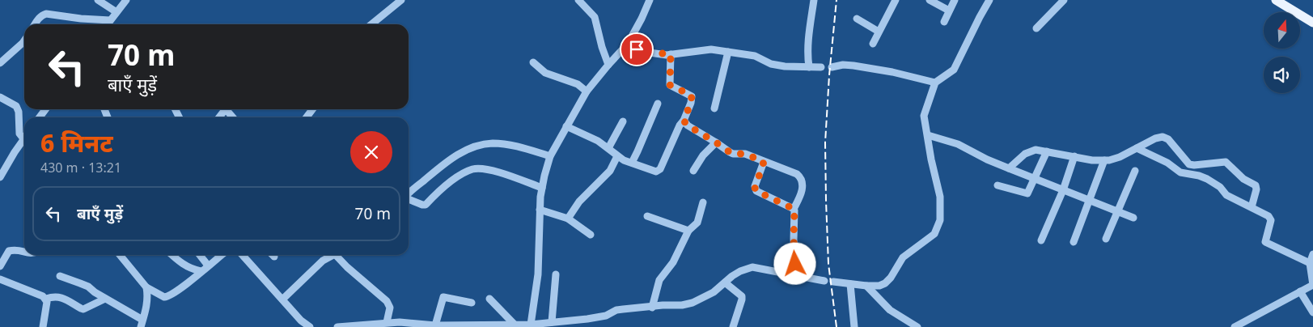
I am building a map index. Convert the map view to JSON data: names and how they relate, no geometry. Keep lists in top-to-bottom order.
{
  "north": "top",
  "page": {
    "turn": ["70 m", "बाएँ मुड़ें"],
    "heading": ["6 मिनट", "430 m · 13:21"],
    "list": [
      {
        "name": "बाएँ मुड़ें",
        "value": "70 m"
      }
    ]
  }
}
